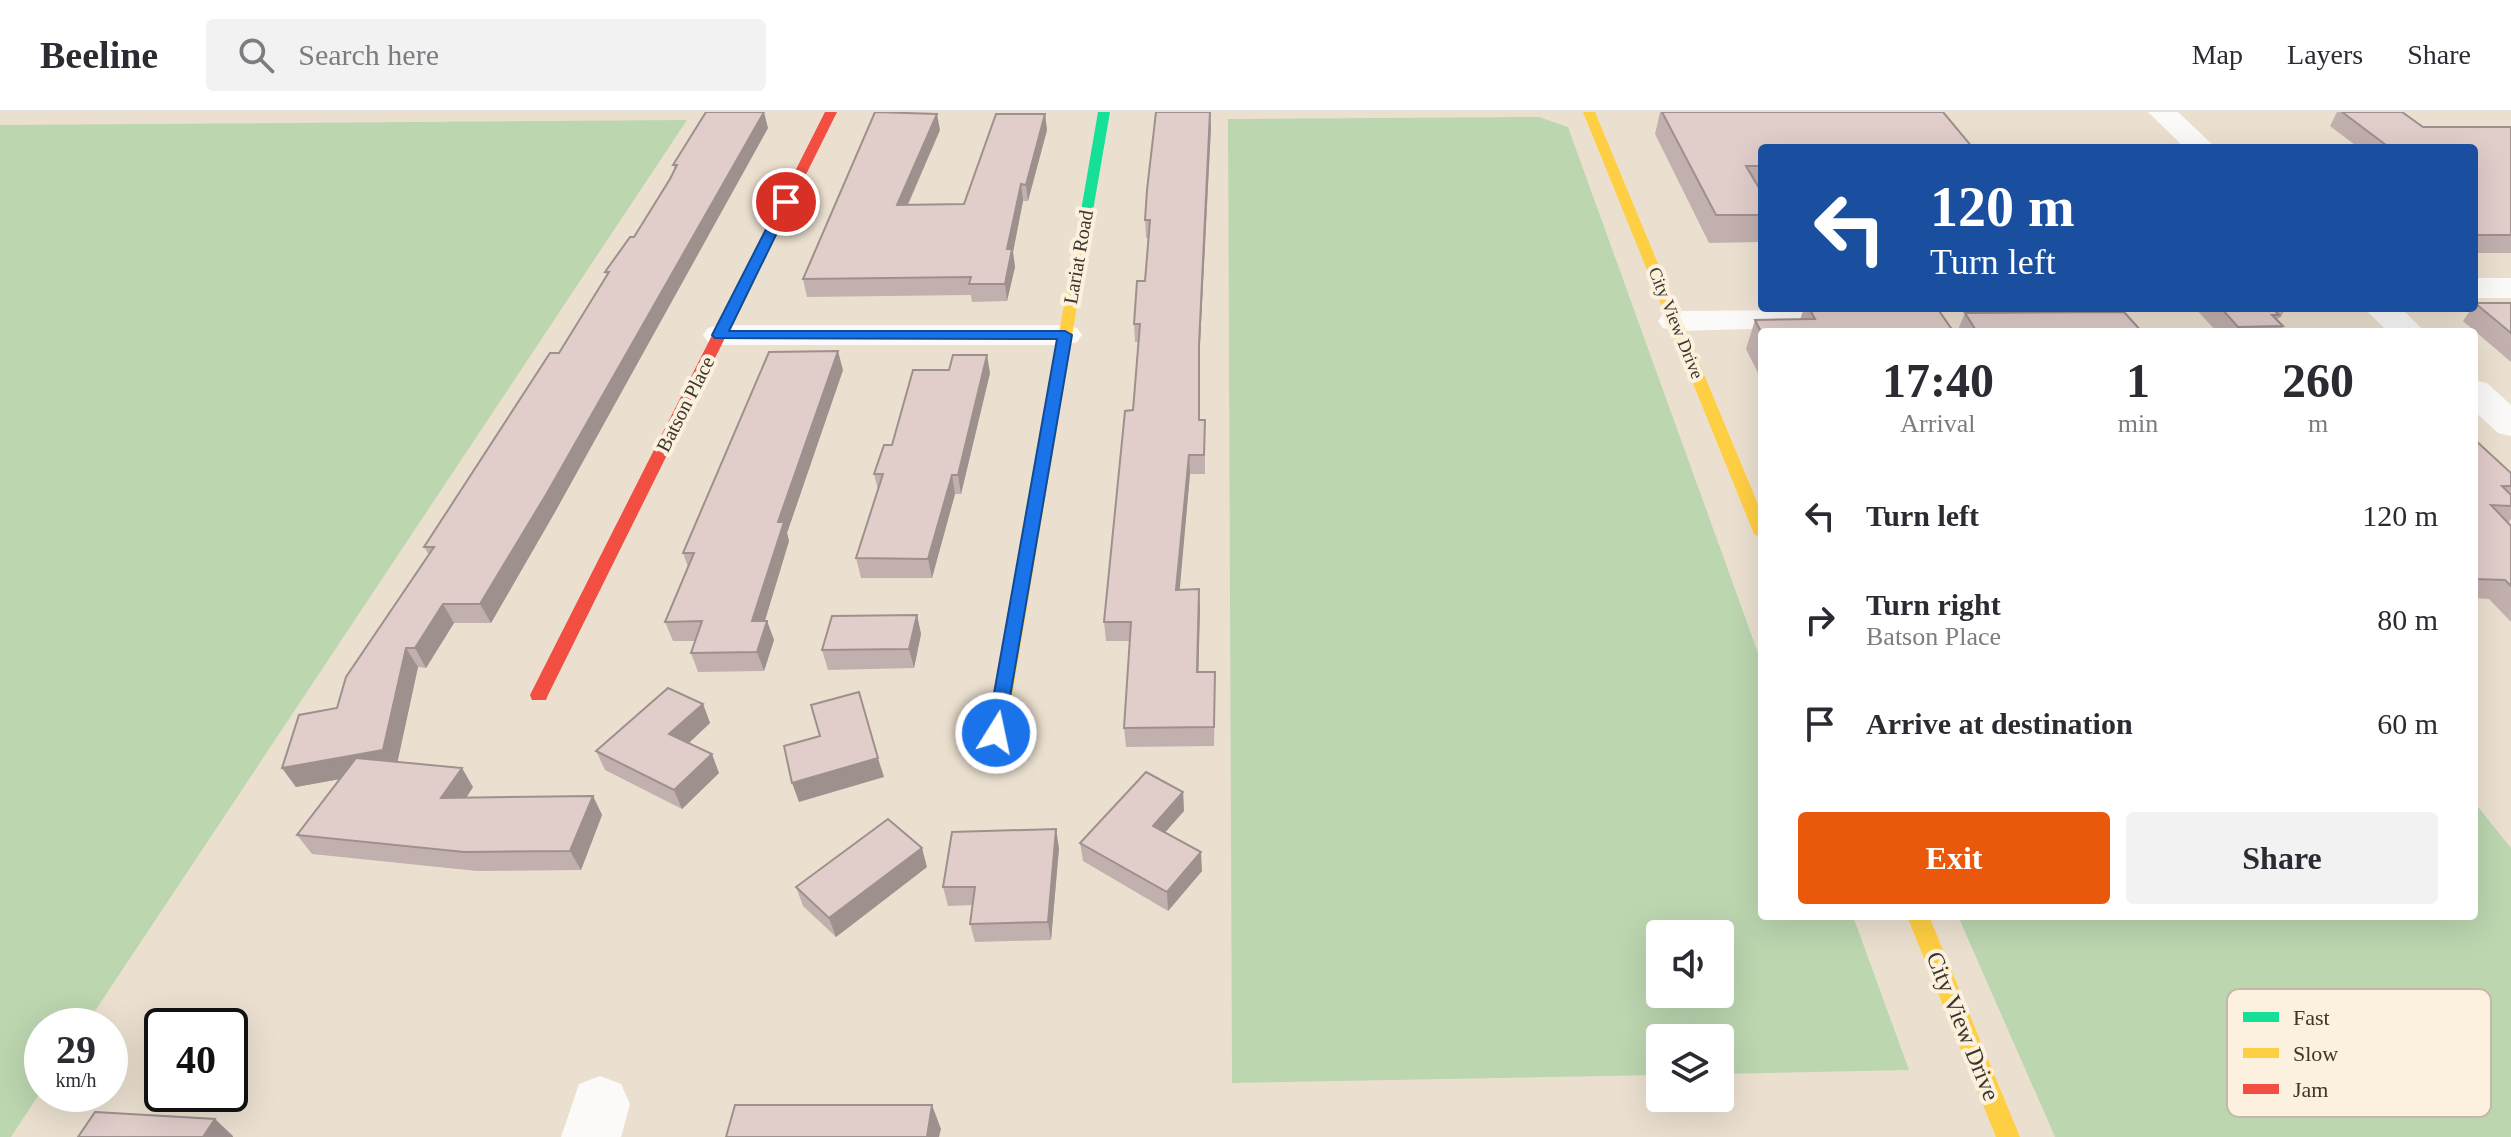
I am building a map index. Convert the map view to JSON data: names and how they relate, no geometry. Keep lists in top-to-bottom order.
{
  "streets": {
    "street": ["Lariat Road", "City View Drive", "Batson Place"]
  },
  "legend": ["Fast", "Slow", "Jam"],
  "page": {
    "header": "Beeline",
    "search": "Search here",
    "nav": ["Map", "Layers", "Share"],
    "turn": ["120 m", "Turn left"],
    "eta": [
      "17:40",
      "Arrival",
      "1",
      "min",
      "260",
      "m"
    ],
    "list": [
      {
        "name": "Turn left",
        "value": "120 m"
      },
      {
        "name": "Turn right",
        "note": "Batson Place",
        "value": "80 m"
      },
      {
        "name": "Arrive at destination",
        "value": "60 m"
      }
    ],
    "buttons": ["Exit", "Share"],
    "speed": "29 km/h",
    "limit": "40"
  }
}
